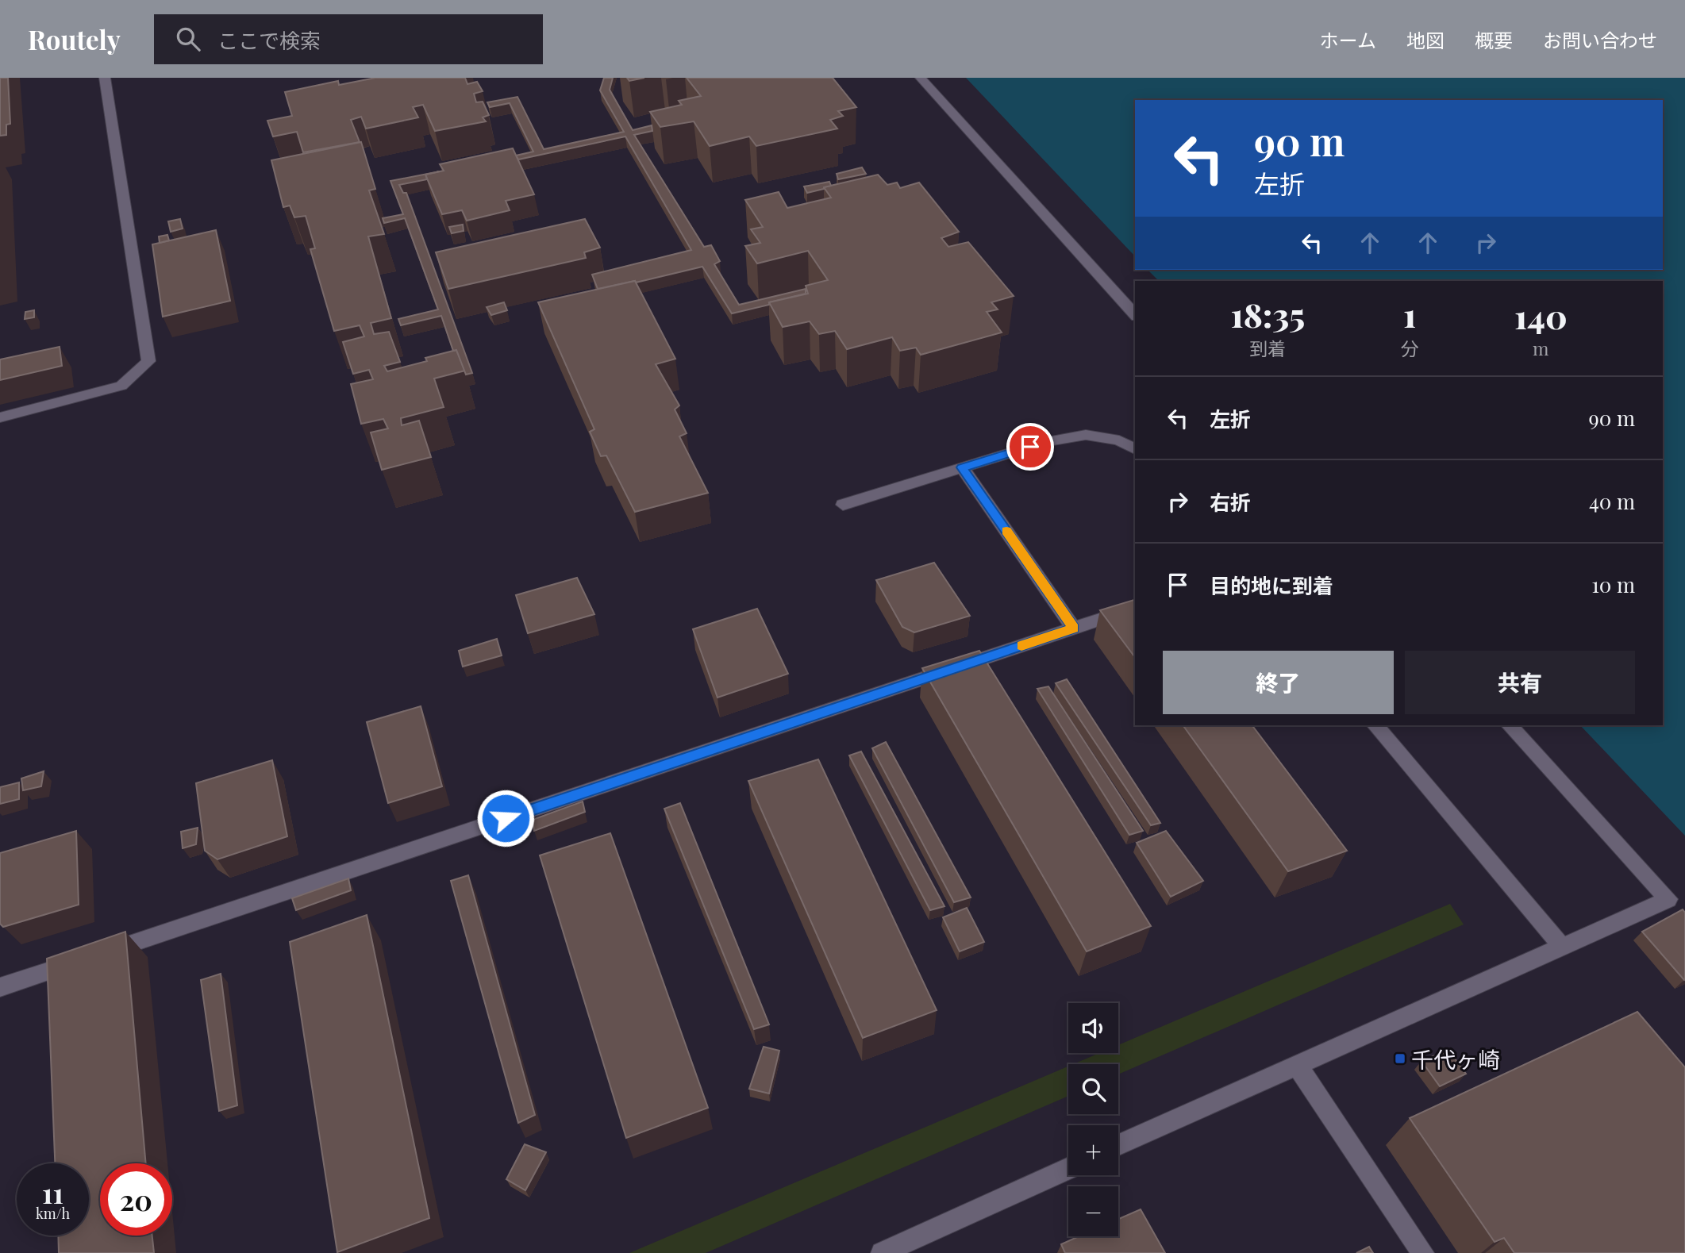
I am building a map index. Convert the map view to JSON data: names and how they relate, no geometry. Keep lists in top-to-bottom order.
{
  "places": {
    "transit": ["千代ヶ崎"]
  },
  "page": {
    "header": "Routely",
    "search": "ここで検索",
    "nav": [
      "ホーム",
      "地図",
      "概要",
      "お問い合わせ"
    ],
    "turn": ["90 m", "左折"],
    "eta": [
      "18:35",
      "到着",
      "1",
      "分",
      "140",
      "m"
    ],
    "list": [
      {
        "name": "左折",
        "value": "90 m"
      },
      {
        "name": "右折",
        "value": "40 m"
      },
      {
        "name": "目的地に到着",
        "value": "10 m"
      }
    ],
    "buttons": ["終了", "共有"],
    "map_buttons": ["+", "−"],
    "speed": "11 km/h",
    "limit": "20"
  }
}
